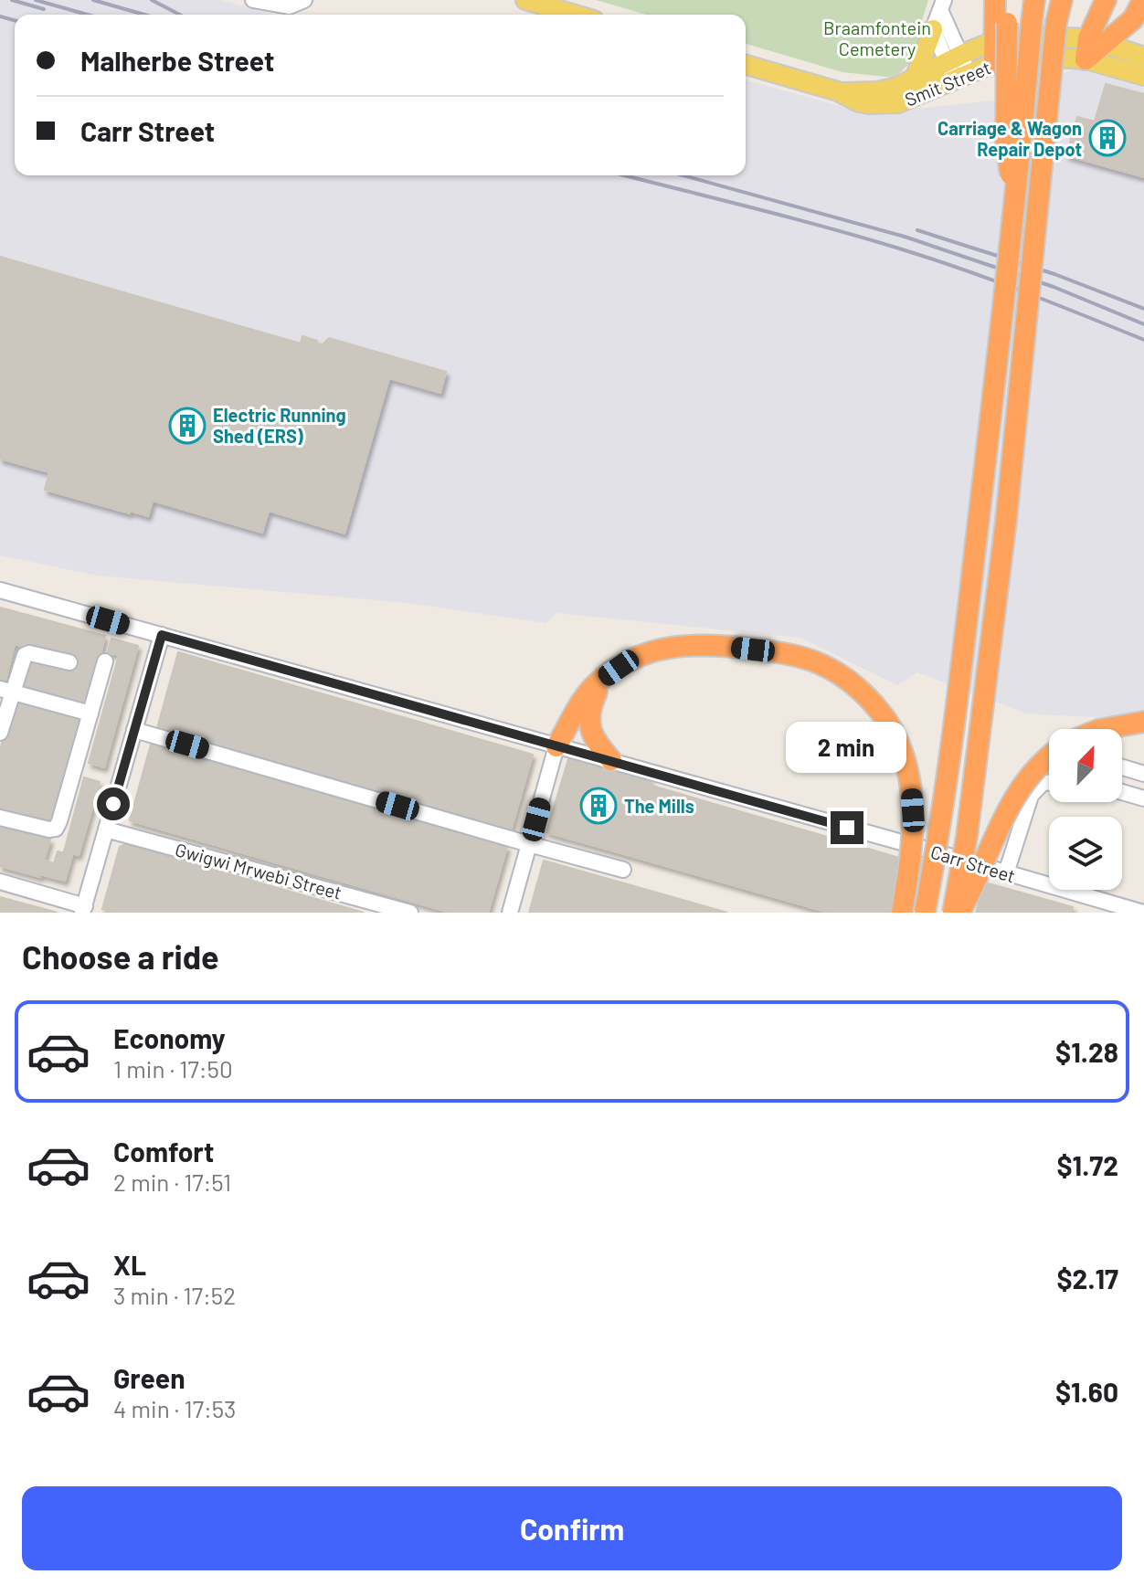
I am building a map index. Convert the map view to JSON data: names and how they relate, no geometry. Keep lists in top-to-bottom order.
{
  "streets": {
    "main road": ["Smit Street"],
    "street": ["Carr Street", "Gwigwi Mrwebi Street"]
  },
  "parks": ["Braamfontein Cemetery"],
  "places": {
    "building": ["Carriage & Wagon Repair Depot", "Electric Running Shed (ERS)", "The Mills"]
  },
  "north": "top right",
  "page": {
    "banner": ["Malherbe Street", "Carr Street"],
    "bubble": "2 min",
    "heading": "Choose a ride",
    "list": [
      {
        "name": "Economy",
        "note": "1 min · 17:50",
        "value": "$1.28"
      },
      {
        "name": "Comfort",
        "note": "2 min · 17:51",
        "value": "$1.72"
      },
      {
        "name": "XL",
        "note": "3 min · 17:52",
        "value": "$2.17"
      },
      {
        "name": "Green",
        "note": "4 min · 17:53",
        "value": "$1.60"
      }
    ],
    "buttons": "Confirm"
  }
}
